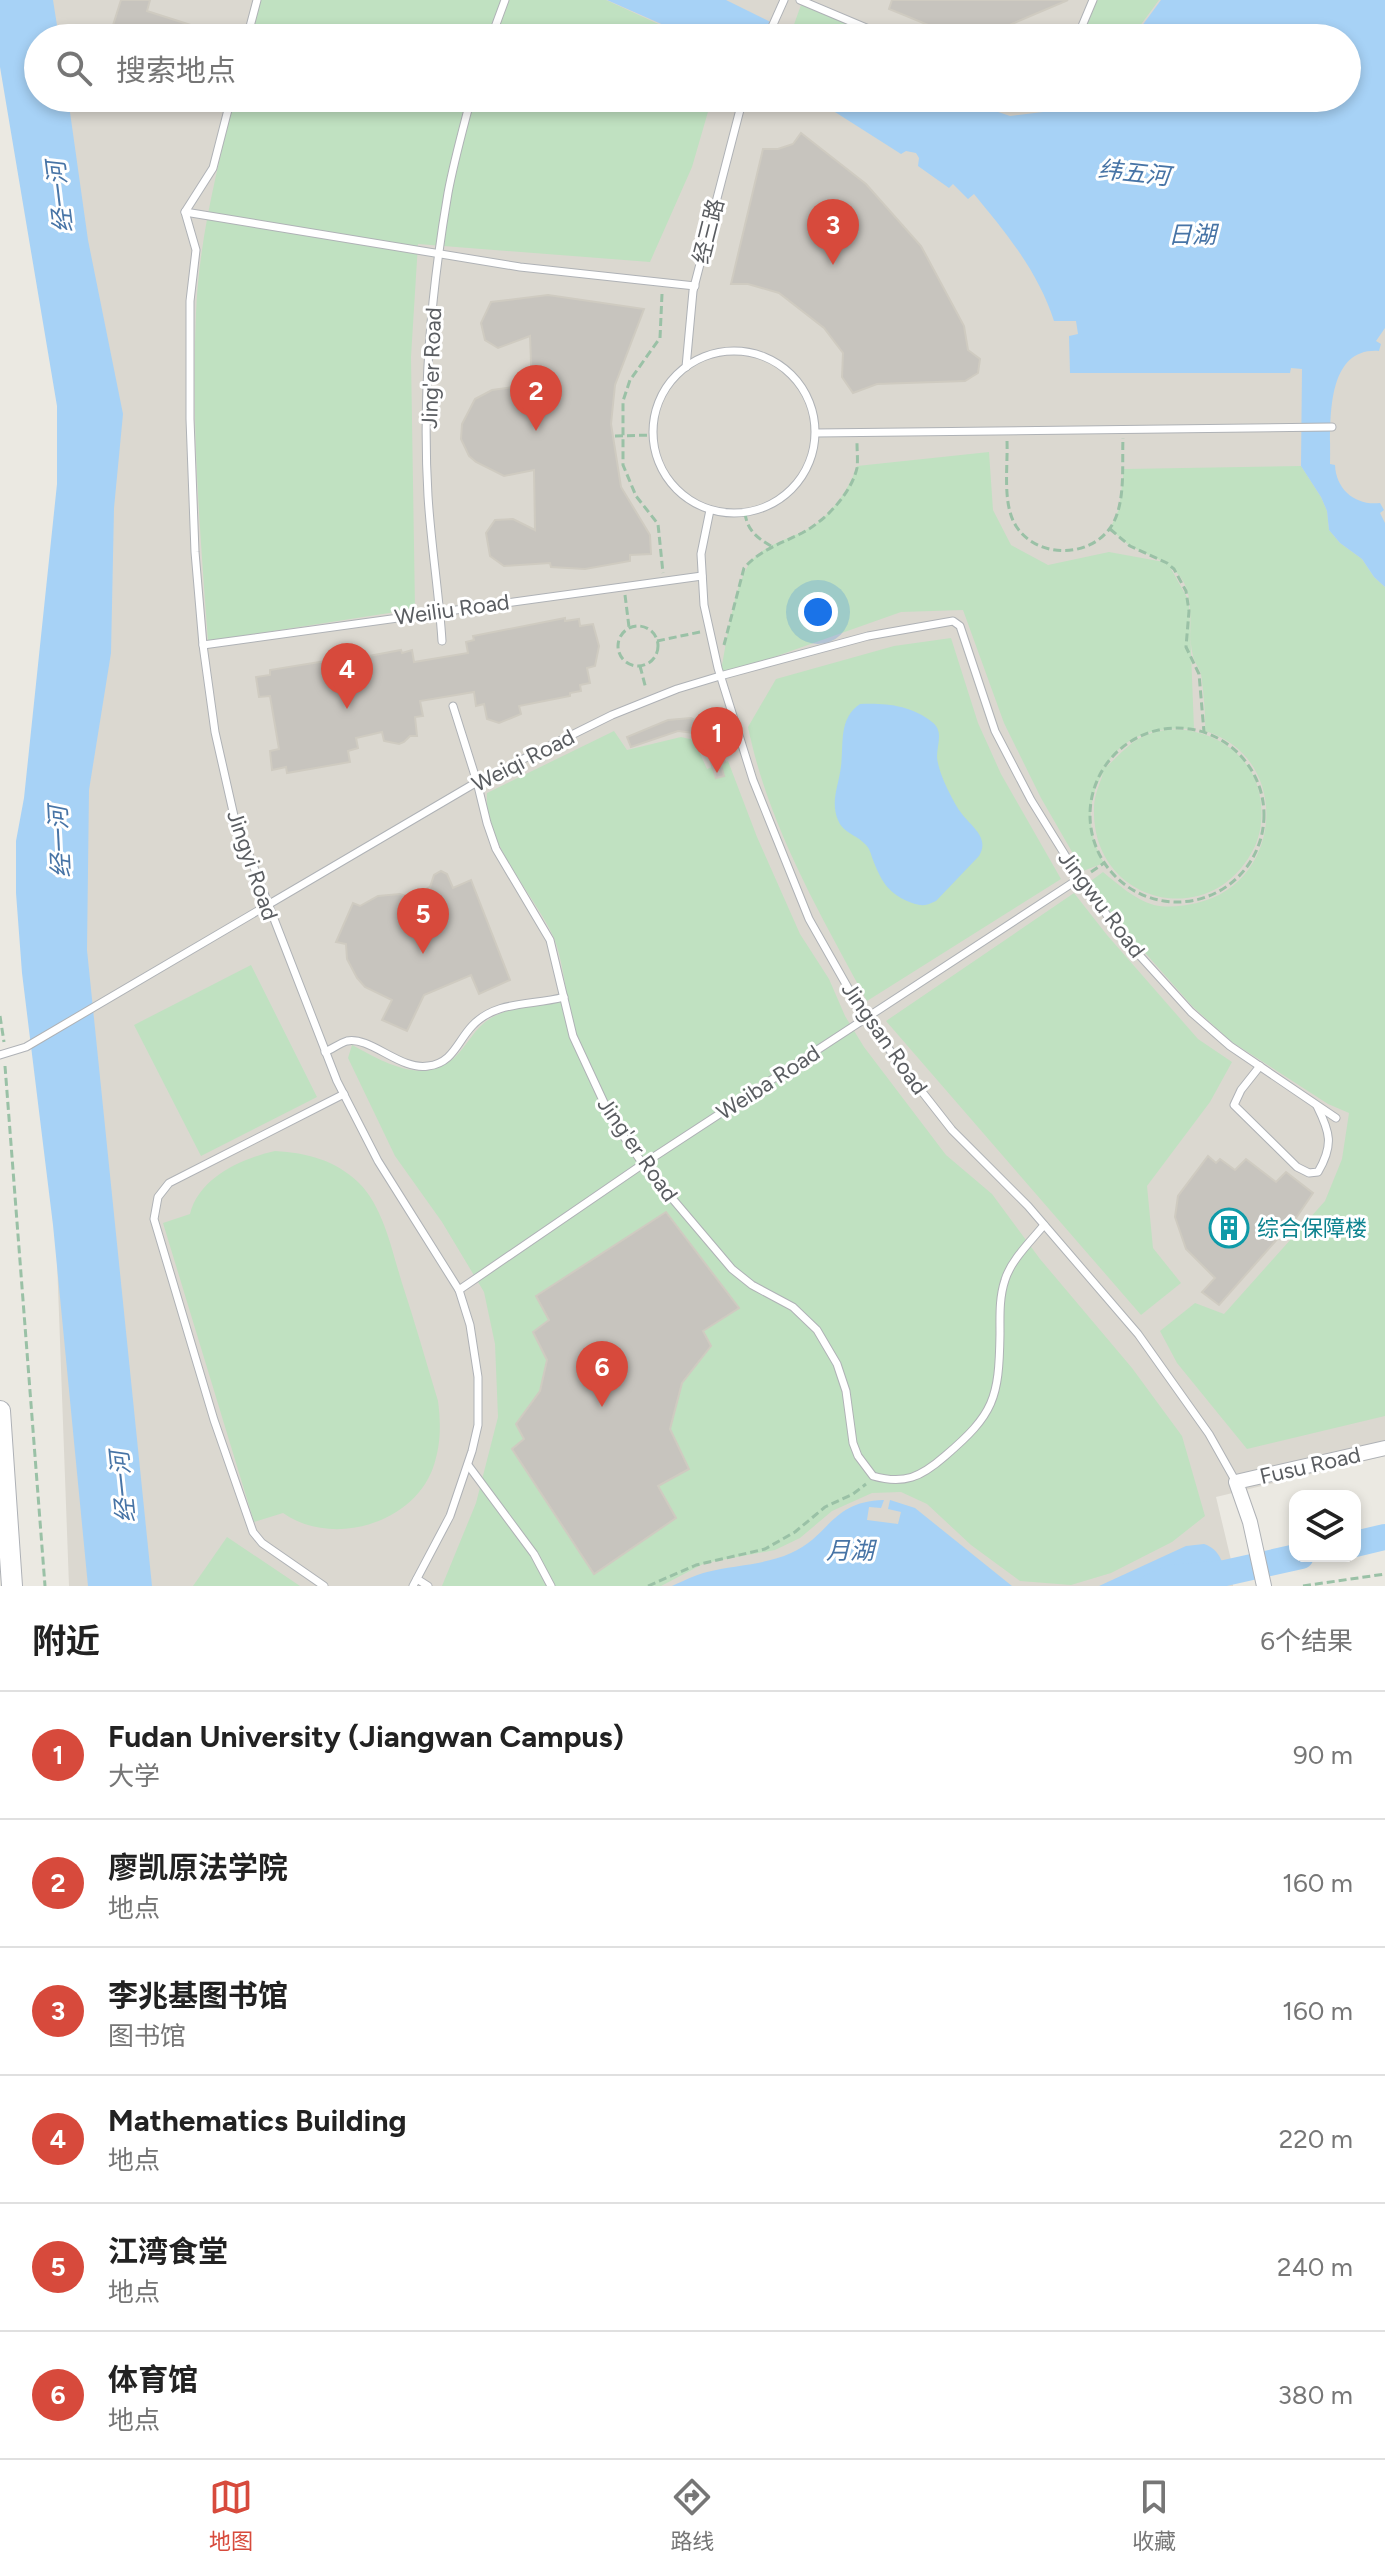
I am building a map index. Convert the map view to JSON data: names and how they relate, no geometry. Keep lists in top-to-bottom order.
{
  "streets": {
    "street": ["Fusu Road"],
    "lane": [
      "经三路",
      "Jing'er Road",
      "Weiliu Road",
      "Weiqi Road",
      "Jingyi Road",
      "Jingwu Road",
      "Jingsan Road",
      "Weiba Road"
    ]
  },
  "crossings": [
    ["经三路", "Jingsan Road"],
    ["Jing'er Road", "Weiliu Road"],
    ["Jing'er Road", "Weiqi Road"],
    ["Jing'er Road", "Weiba Road"],
    ["Weiliu Road", "Jingyi Road"],
    ["Weiliu Road", "Jingsan Road"],
    ["Weiqi Road", "Jingyi Road"],
    ["Weiqi Road", "Jingwu Road"],
    ["Weiqi Road", "Jingsan Road"],
    ["Jingyi Road", "Weiba Road"],
    ["Jingwu Road", "Weiba Road"],
    ["Jingsan Road", "Weiba Road"],
    ["Jingsan Road", "Fusu Road"]
  ],
  "water": [
    "纬五河",
    "经一河",
    "日湖",
    "月湖"
  ],
  "places": {
    "building": ["综合保障楼"]
  },
  "page": {
    "search": "搜索地点",
    "pins": [
      "3",
      "2",
      "4",
      "1",
      "5",
      "6"
    ],
    "heading": ["附近", "6个结果"],
    "list": [
      {
        "mark": "1",
        "name": "Fudan University (Jiangwan Campus)",
        "note": "大学",
        "value": "90 m"
      },
      {
        "mark": "2",
        "name": "廖凯原法学院",
        "note": "地点",
        "value": "160 m"
      },
      {
        "mark": "3",
        "name": "李兆基图书馆",
        "note": "图书馆",
        "value": "160 m"
      },
      {
        "mark": "4",
        "name": "Mathematics Building",
        "note": "地点",
        "value": "220 m"
      },
      {
        "mark": "5",
        "name": "江湾食堂",
        "note": "地点",
        "value": "240 m"
      },
      {
        "mark": "6",
        "name": "体育馆",
        "note": "地点",
        "value": "380 m"
      }
    ],
    "nav": ["地图", "路线", "收藏"]
  }
}
